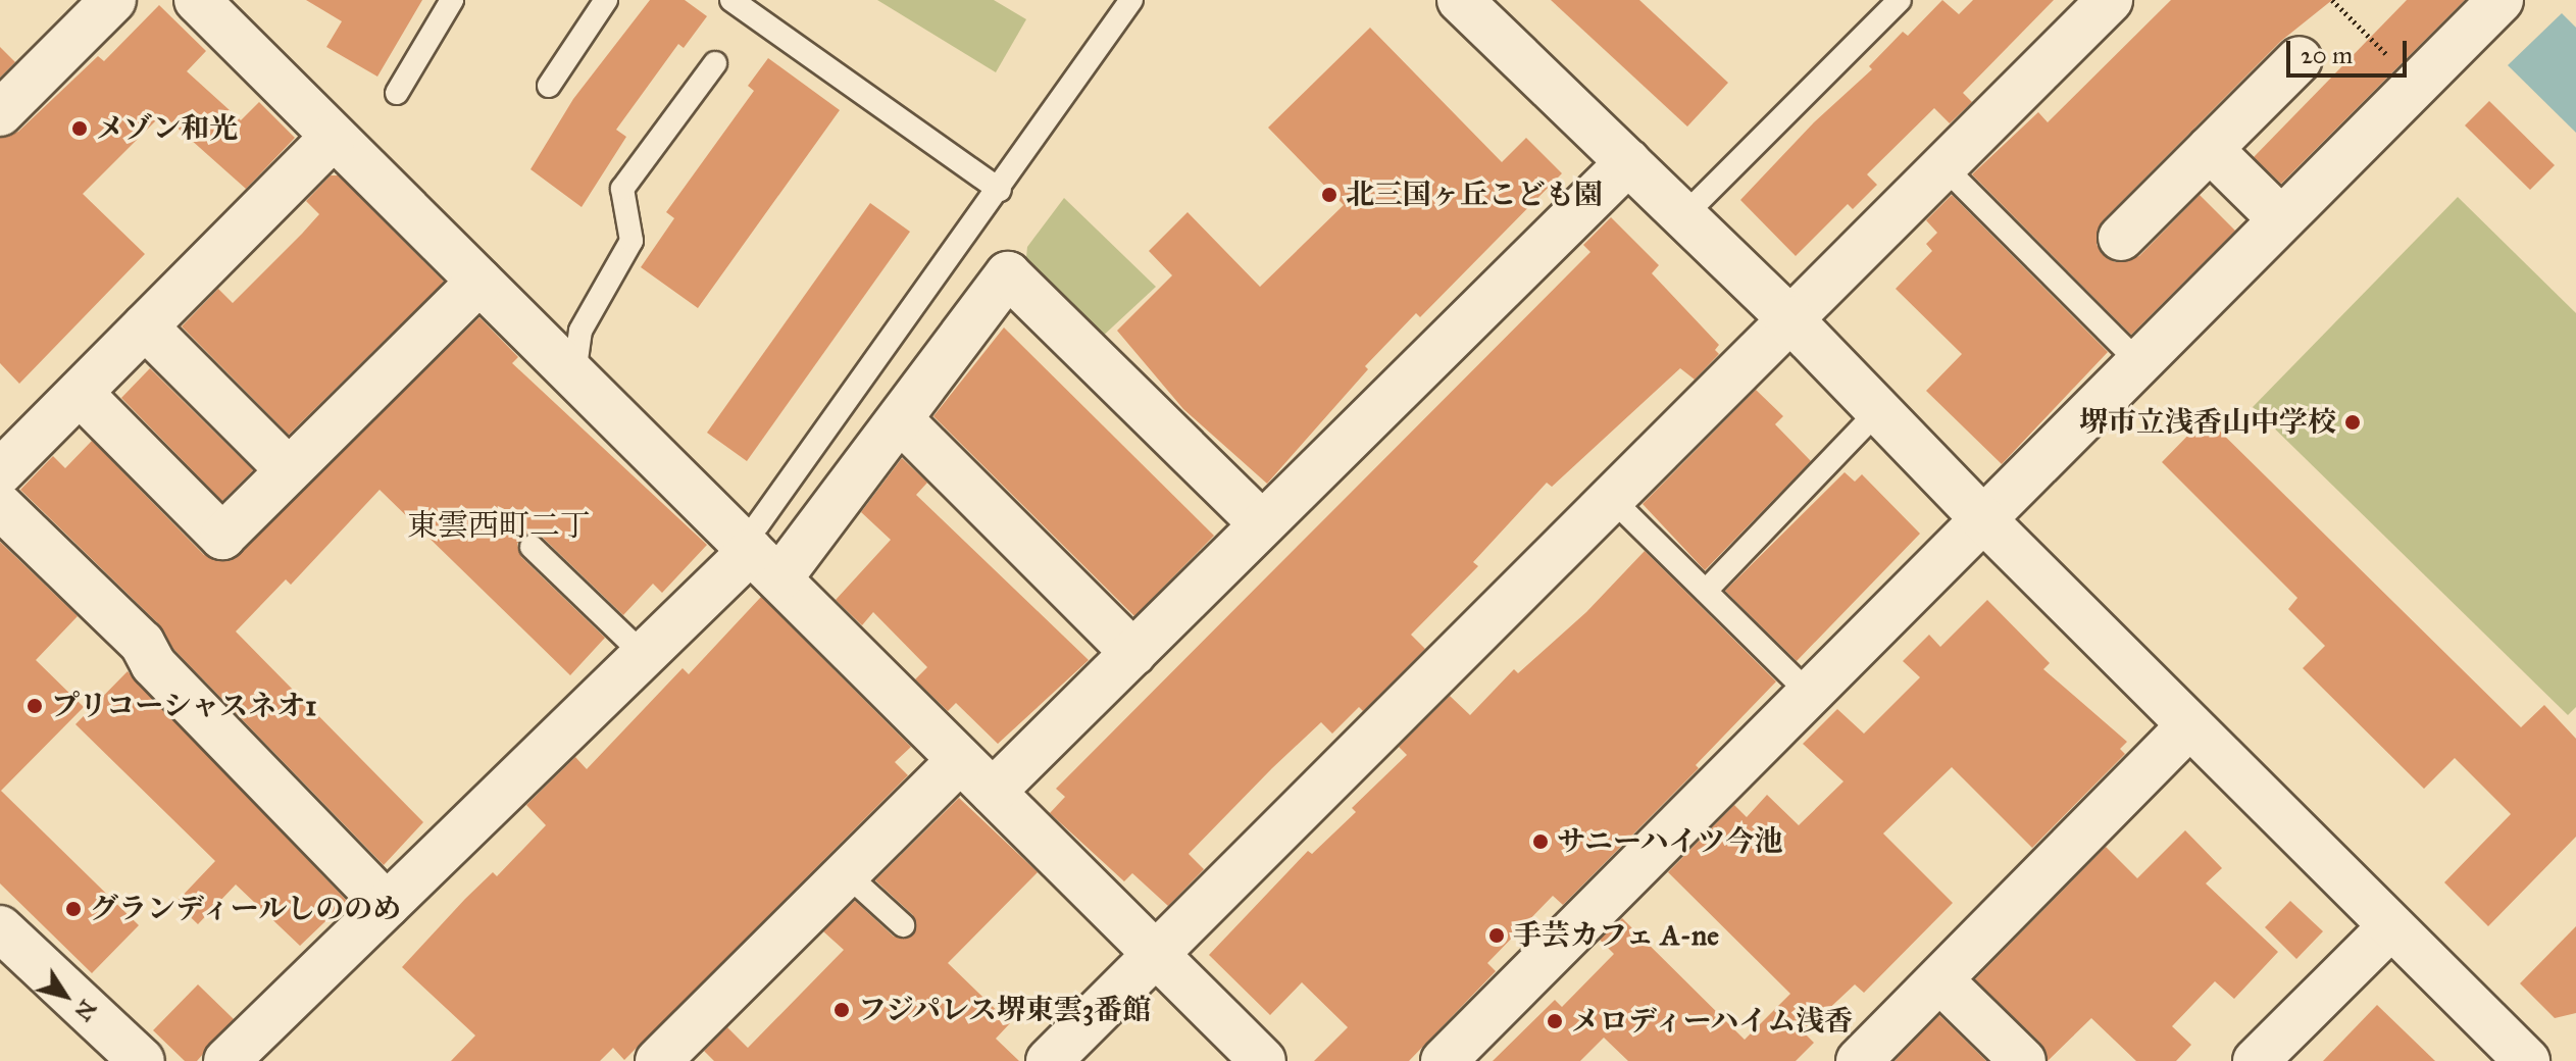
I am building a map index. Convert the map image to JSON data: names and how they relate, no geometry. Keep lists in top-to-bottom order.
{
  "districts": ["東雲西町二丁"],
  "places": [
    "メゾン和光",
    "北三国ヶ丘こども園",
    "堺市立浅香山中学校",
    "プリコーシャスネオ1",
    "サニーハイツ今池",
    "グランディールしののめ",
    "手芸カフェ A-ne",
    "フジパレス堺東雲3番館",
    "メロディーハイム浅香"
  ],
  "scale_bar": "20 m",
  "north": "bottom right"
}
